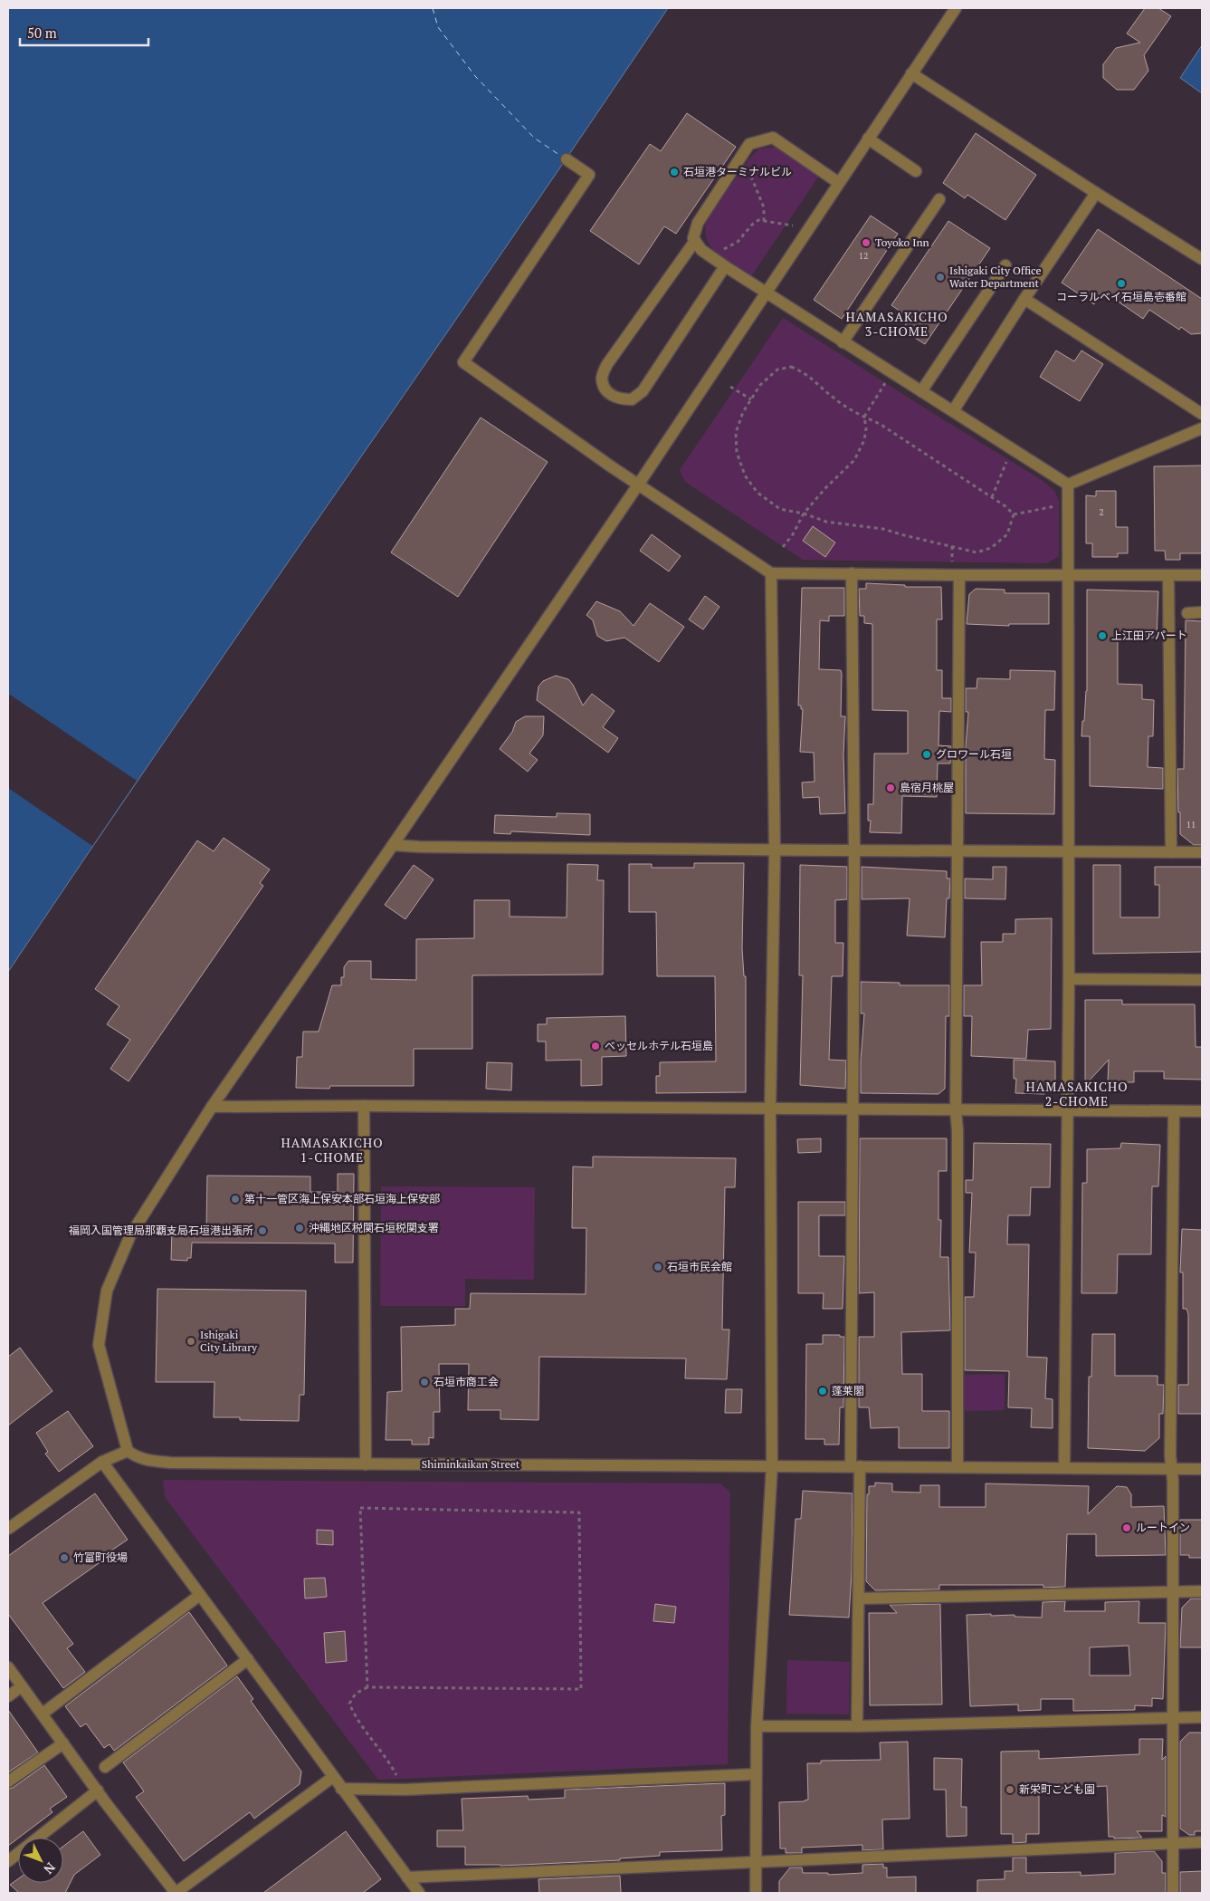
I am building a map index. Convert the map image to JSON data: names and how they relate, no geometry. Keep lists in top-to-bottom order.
{
  "streets": {
    "street": ["Shiminkaikan Street"]
  },
  "districts": ["HAMASAKICHO 3-CHOME", "HAMASAKICHO 2-CHOME", "HAMASAKICHO 1-CHOME"],
  "places": [
    "石垣港ターミナルビル",
    "Toyoko Inn",
    "Ishigaki City Office Water Department",
    "コーラルベイ石垣島壱番館",
    "上江田アパート",
    "グロワール石垣",
    "島宿月桃屋",
    "ベッセルホテル石垣島",
    "第十一管区海上保安本部石垣海上保安部",
    "沖縄地区税関石垣税関支署",
    "福岡入国管理局那覇支局石垣港出張所",
    "石垣市民会館",
    "Ishigaki City Library",
    "石垣市商工会",
    "蓬莱閣",
    "ルートイン",
    "竹富町役場",
    "新栄町こども園"
  ],
  "house_numbers": ["12", "2", "11"],
  "scale_bar": "50 m",
  "north": "bottom right"
}
